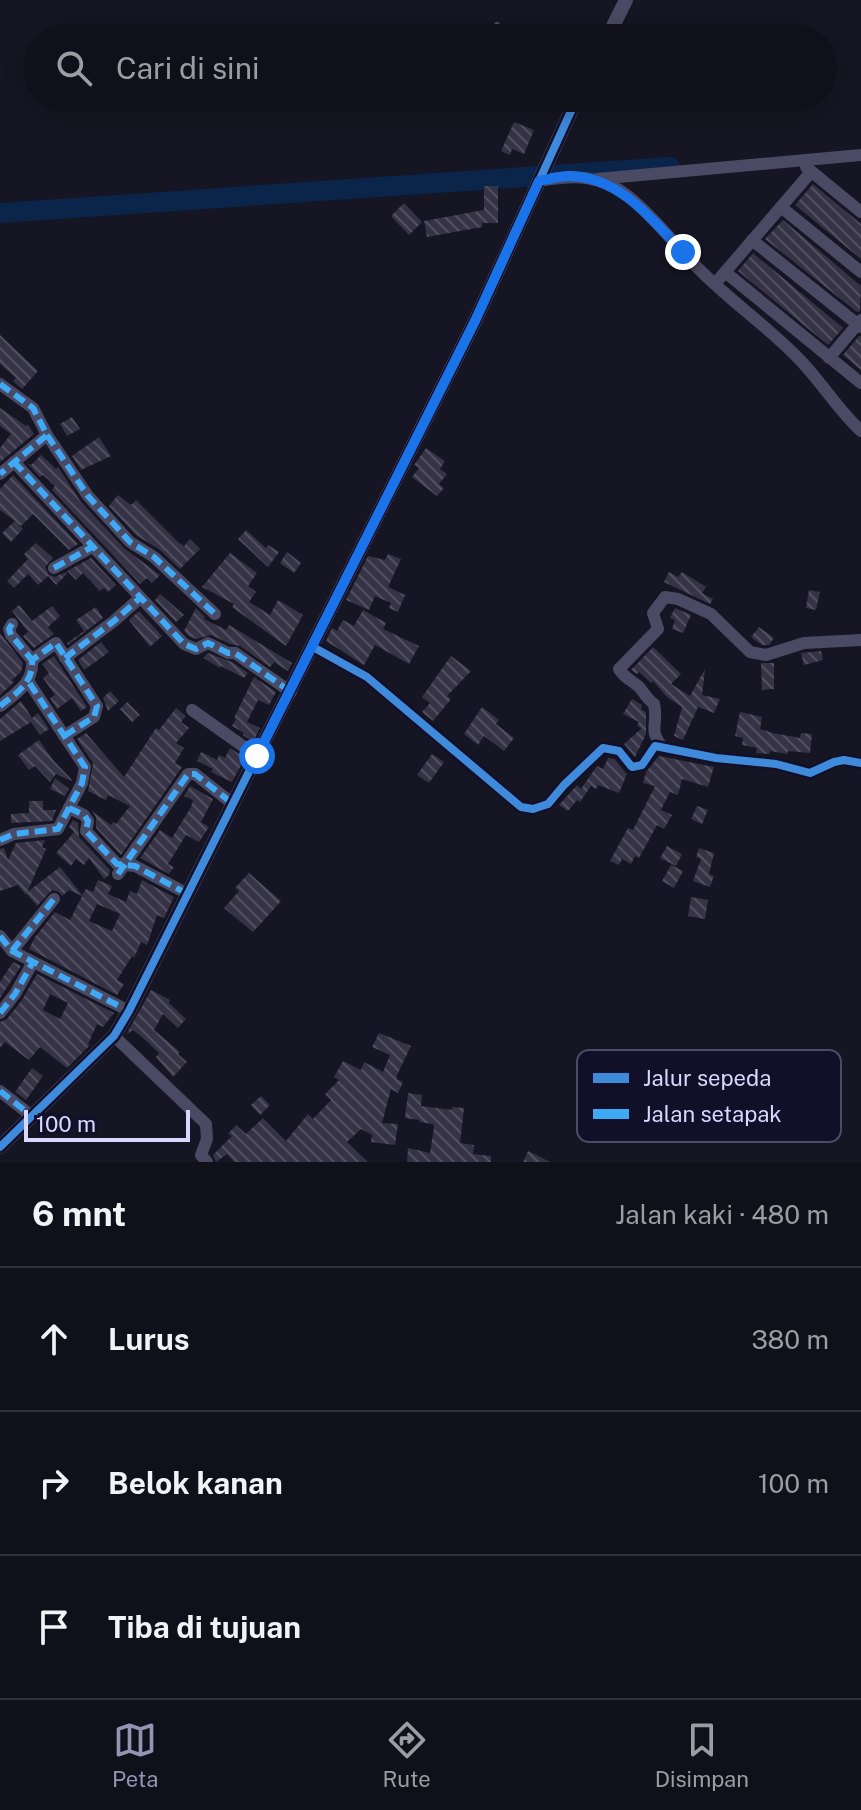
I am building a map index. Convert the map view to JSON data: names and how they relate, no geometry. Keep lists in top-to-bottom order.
{
  "legend": ["Jalur sepeda", "Jalan setapak"],
  "scale_bar": "100 m",
  "page": {
    "search": "Cari di sini",
    "scale": "100 m",
    "heading": ["6 mnt", "Jalan kaki · 480 m"],
    "list": [
      ["Lurus", "380 m"],
      ["Belok kanan", "100 m"],
      "Tiba di tujuan"
    ],
    "nav": ["Peta", "Rute", "Disimpan"]
  }
}
